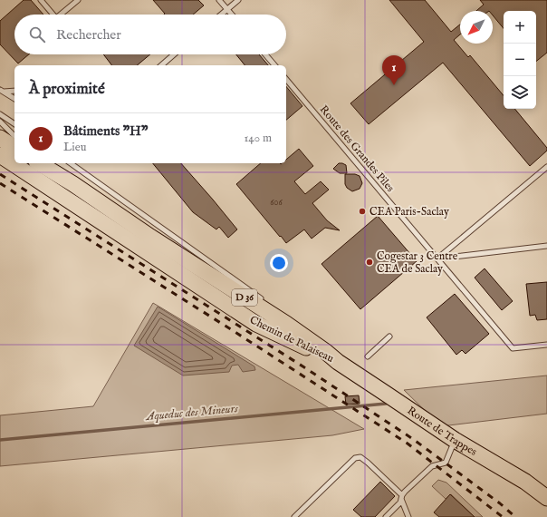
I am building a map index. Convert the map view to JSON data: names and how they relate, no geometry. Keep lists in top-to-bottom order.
{
  "streets": {
    "main road": ["D 36", "Chemin de Palaiseau", "Route de Trappes"],
    "lane": ["Route des Grandes Piles"]
  },
  "crossings": [
    ["Chemin de Palaiseau", "Route de Trappes"]
  ],
  "water": ["Aqueduc des Mineurs"],
  "places": ["CEA Paris-Saclay", "Cogestar 3 Centre CEA de Saclay"],
  "house_numbers": ["606"],
  "north": "bottom left",
  "page": {
    "map_buttons": ["+", "−"],
    "search": "Rechercher",
    "pins": "1",
    "heading": "À proximité",
    "list": [
      {
        "mark": "1",
        "name": "Bâtiments \"H\"",
        "note": "Lieu",
        "value": "140 m"
      }
    ]
  }
}
